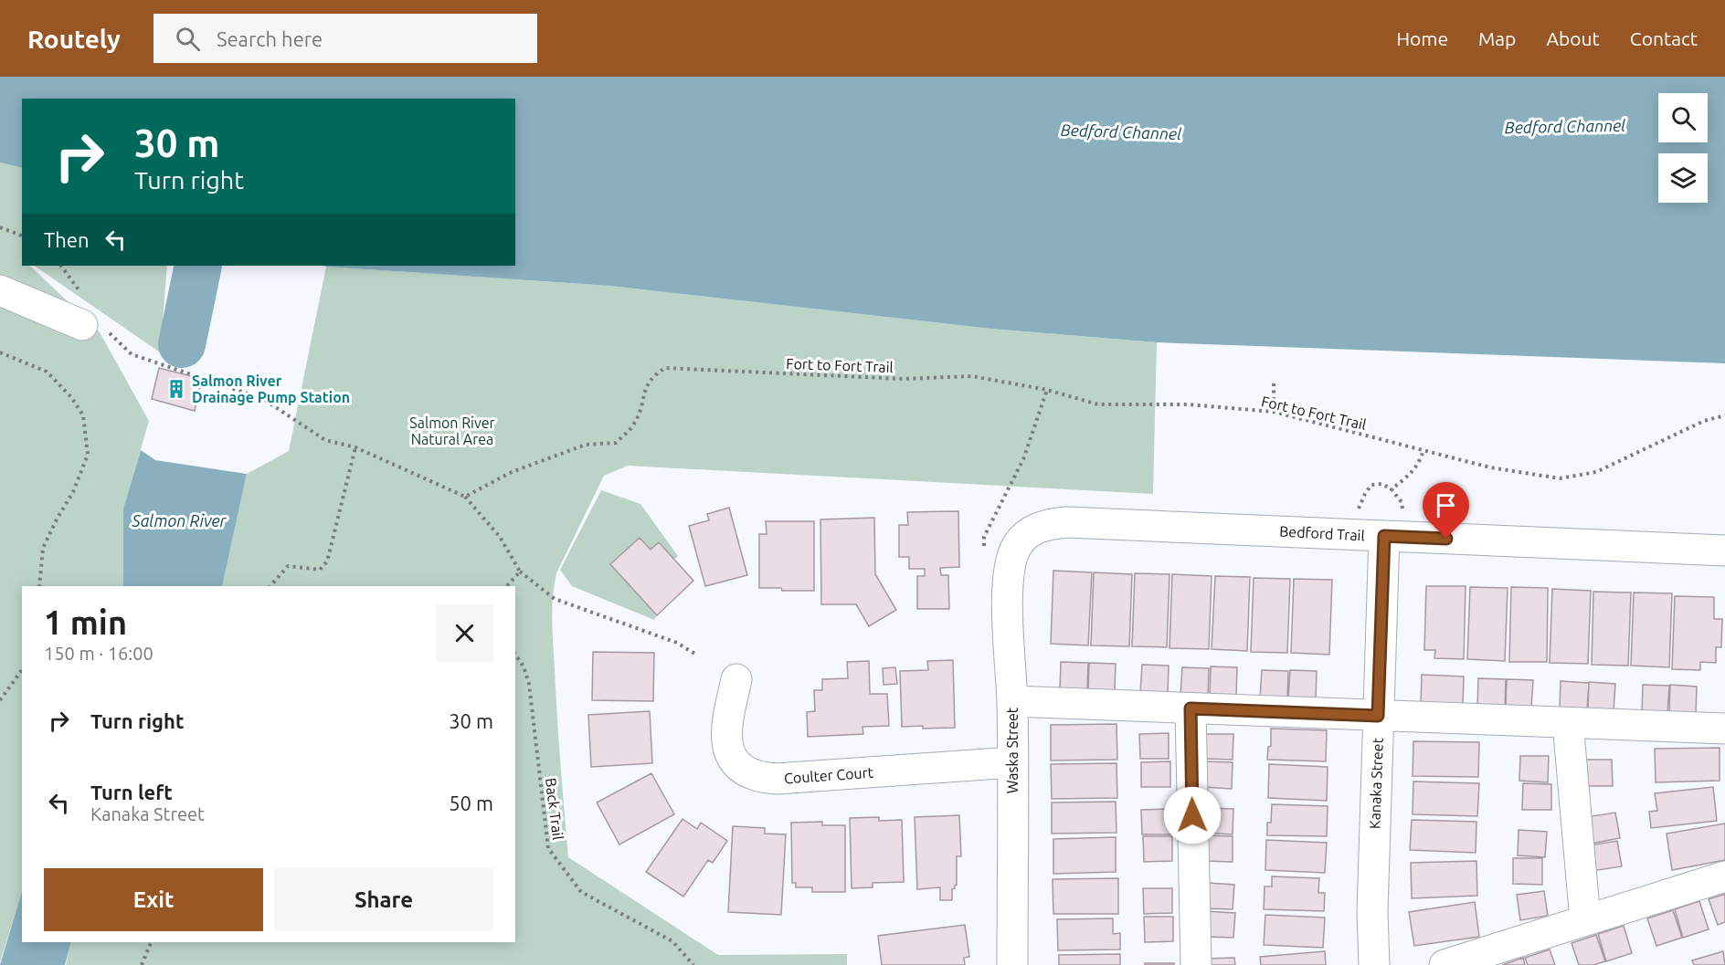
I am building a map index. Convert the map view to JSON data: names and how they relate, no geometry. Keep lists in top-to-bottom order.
{
  "streets": {
    "street": [
      "Bedford Trail",
      "Waska Street",
      "Coulter Court",
      "Kanaka Street"
    ],
    "path": ["Fort to Fort Trail", "Back Trail"]
  },
  "crossings": [
    ["Bedford Trail", "Waska Street"],
    ["Bedford Trail", "Kanaka Street"],
    ["Waska Street", "Coulter Court"]
  ],
  "water": ["Bedford Channel", "Salmon River"],
  "parks": ["Salmon River Natural Area"],
  "places": {
    "building": ["Salmon River Drainage Pump Station"]
  },
  "page": {
    "header": "Routely",
    "search": "Search here",
    "nav": [
      "Home",
      "Map",
      "About",
      "Contact"
    ],
    "turn": ["30 m", "Turn right"],
    "then": "Then",
    "heading": ["1 min", "150 m · 16:00"],
    "list": [
      {
        "name": "Turn right",
        "value": "30 m"
      },
      {
        "name": "Turn left",
        "note": "Kanaka Street",
        "value": "50 m"
      }
    ],
    "buttons": ["Exit", "Share"]
  }
}
